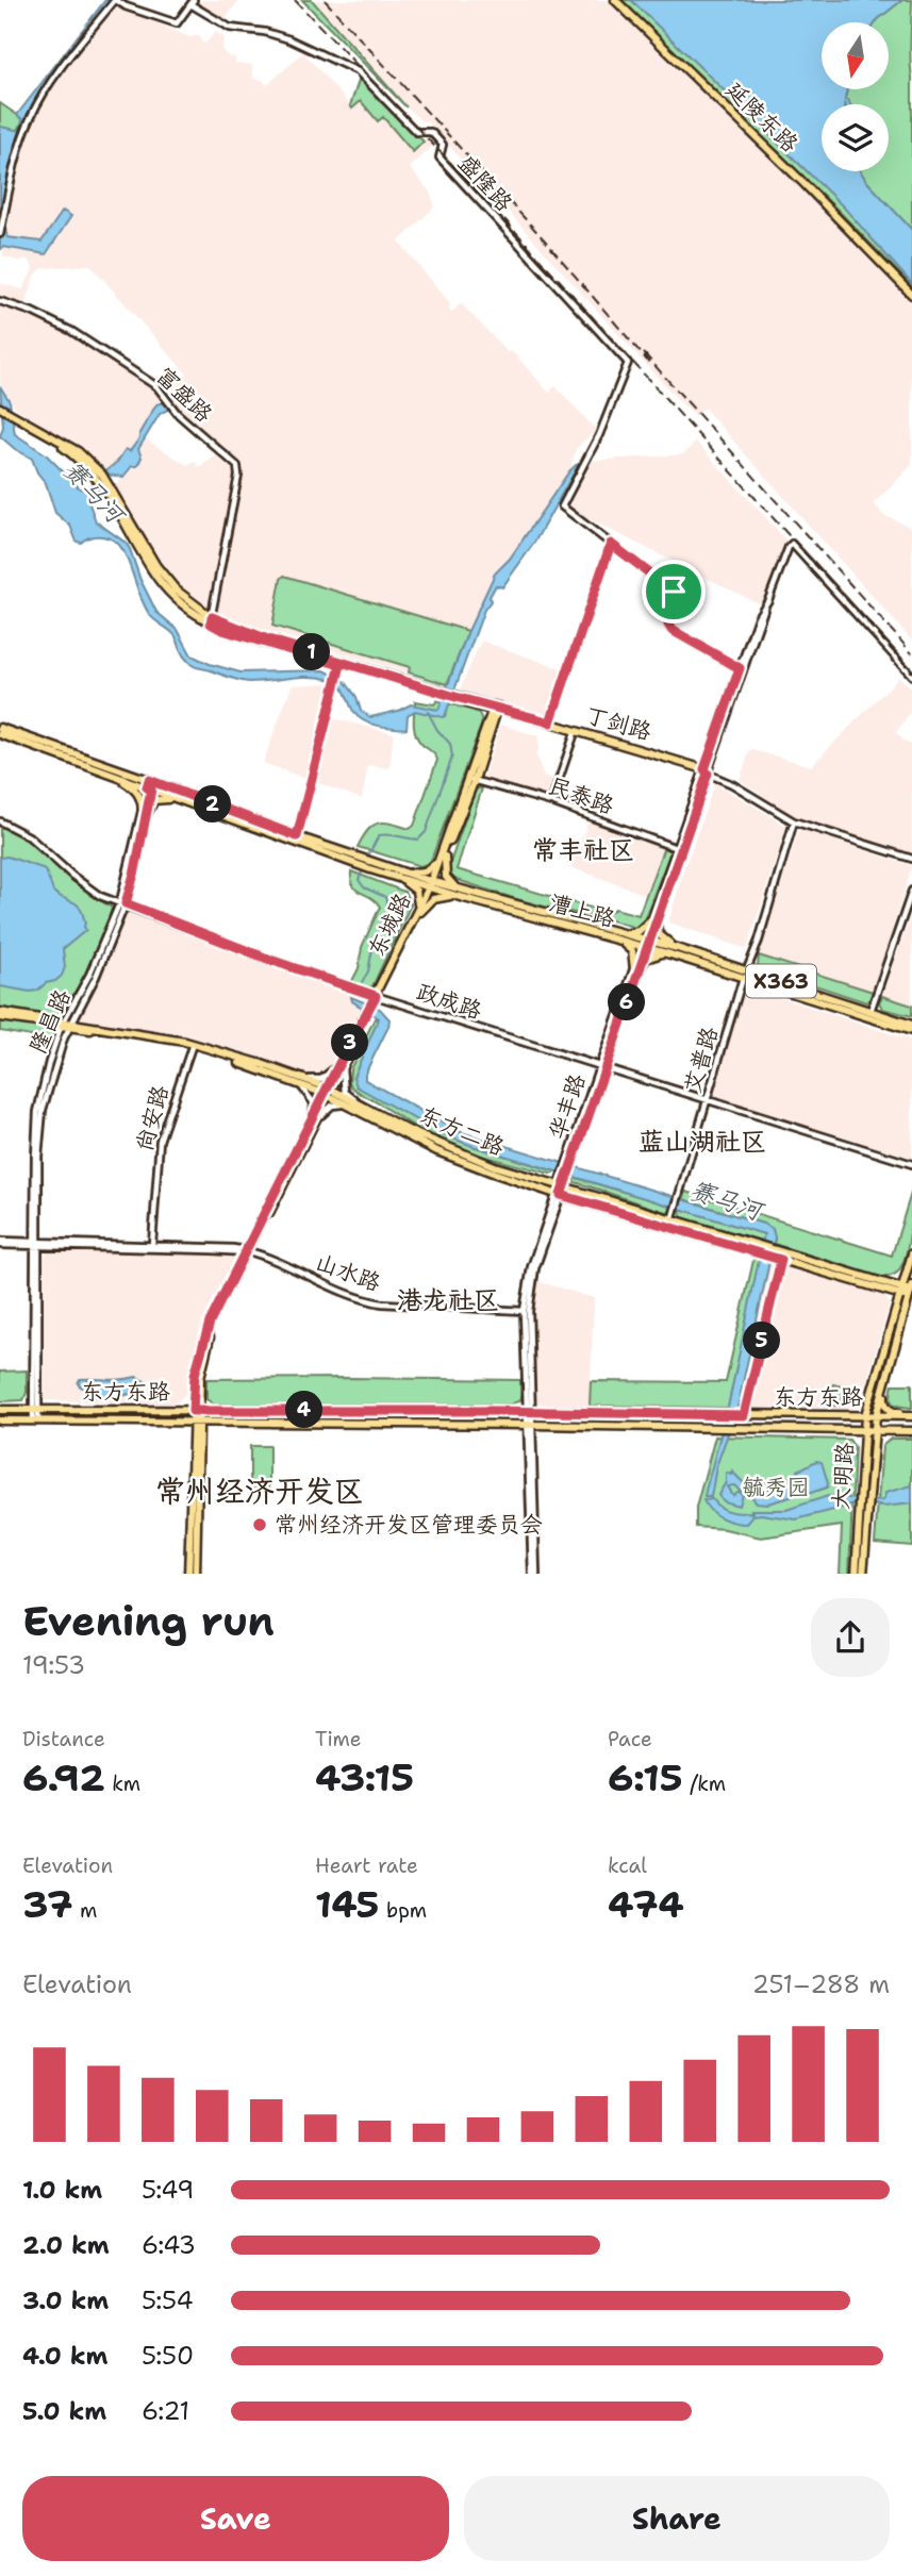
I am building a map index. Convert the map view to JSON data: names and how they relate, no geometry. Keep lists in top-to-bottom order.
{
  "streets": {
    "main road": [
      "延陵东路",
      "丁剑路",
      "漕上路",
      "东城路",
      "X363",
      "东方二路",
      "东方东路",
      "大明路"
    ],
    "street": [
      "盛隆路",
      "富盛路",
      "民泰路",
      "政成路",
      "隆昌路",
      "艾普路",
      "华丰路",
      "尚安路",
      "山水路"
    ]
  },
  "crossings": [
    ["富盛路", "丁剑路"],
    ["丁剑路", "东城路"],
    ["丁剑路", "艾普路"],
    ["丁剑路", "华丰路"],
    ["民泰路", "东城路"],
    ["民泰路", "华丰路"],
    ["漕上路", "东城路"],
    ["漕上路", "X363"],
    ["漕上路", "艾普路"],
    ["漕上路", "华丰路"],
    ["东城路", "政成路"],
    ["东城路", "东方二路"],
    ["东城路", "山水路"],
    ["东城路", "东方东路"],
    ["X363", "隆昌路"],
    ["政成路", "隆昌路"],
    ["政成路", "艾普路"],
    ["政成路", "华丰路"],
    ["隆昌路", "东方二路"],
    ["隆昌路", "山水路"],
    ["隆昌路", "东方东路"],
    ["艾普路", "东方二路"],
    ["华丰路", "东方二路"],
    ["华丰路", "山水路"],
    ["华丰路", "东方东路"],
    ["尚安路", "东方二路"],
    ["尚安路", "山水路"],
    ["东方二路", "大明路"],
    ["东方东路", "大明路"]
  ],
  "districts": [
    "常丰社区",
    "蓝山湖社区",
    "港龙社区",
    "常州经济开发区"
  ],
  "water": ["赛马河"],
  "parks": ["毓秀园"],
  "places": ["常州经济开发区管理委员会"],
  "north": "bottom",
  "page": {
    "pins": [
      "1",
      "2",
      "6",
      "3",
      "5",
      "4"
    ],
    "heading": ["Evening run", "19:53"],
    "stats": [
      ["Distance", "6.92 km"],
      ["Time", "43:15"],
      ["Pace", "6:15 /km"],
      ["Elevation", "37 m"],
      ["Heart rate", "145 bpm"],
      ["kcal", "474"]
    ],
    "chart": ["Elevation", "251–288 m"],
    "list": [
      {
        "name": "1.0 km",
        "note": "5:49"
      },
      {
        "name": "2.0 km",
        "note": "6:43"
      },
      {
        "name": "3.0 km",
        "note": "5:54"
      },
      {
        "name": "4.0 km",
        "note": "5:50"
      },
      {
        "name": "5.0 km",
        "note": "6:21"
      }
    ],
    "buttons": ["Save", "Share"]
  }
}
